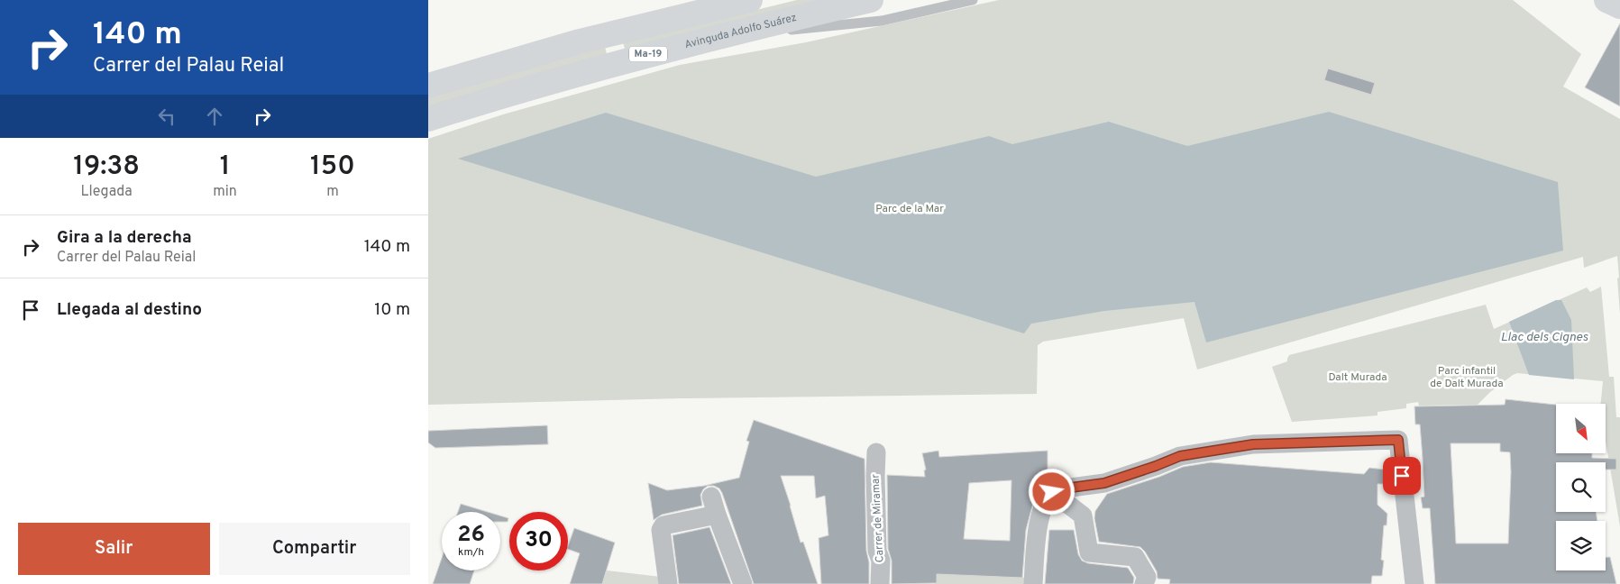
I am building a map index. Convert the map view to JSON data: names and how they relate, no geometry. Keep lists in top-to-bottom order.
{
  "streets": {
    "highway": ["Avinguda Adolfo Suárez", "Ma-19"],
    "street": ["Carrer de Miramar"]
  },
  "water": ["Llac dels Cignes"],
  "parks": ["Parc de la Mar", "Parc infantil de Dalt Murada", "Dalt Murada"],
  "north": "bottom right",
  "page": {
    "turn": ["140 m", "Carrer del Palau Reial"],
    "eta": [
      "19:38",
      "Llegada",
      "1",
      "min",
      "150",
      "m"
    ],
    "list": [
      {
        "name": "Gira a la derecha",
        "note": "Carrer del Palau Reial",
        "value": "140 m"
      },
      {
        "name": "Llegada al destino",
        "value": "10 m"
      }
    ],
    "speed": "26 km/h",
    "limit": "30",
    "buttons": ["Salir", "Compartir"]
  }
}
